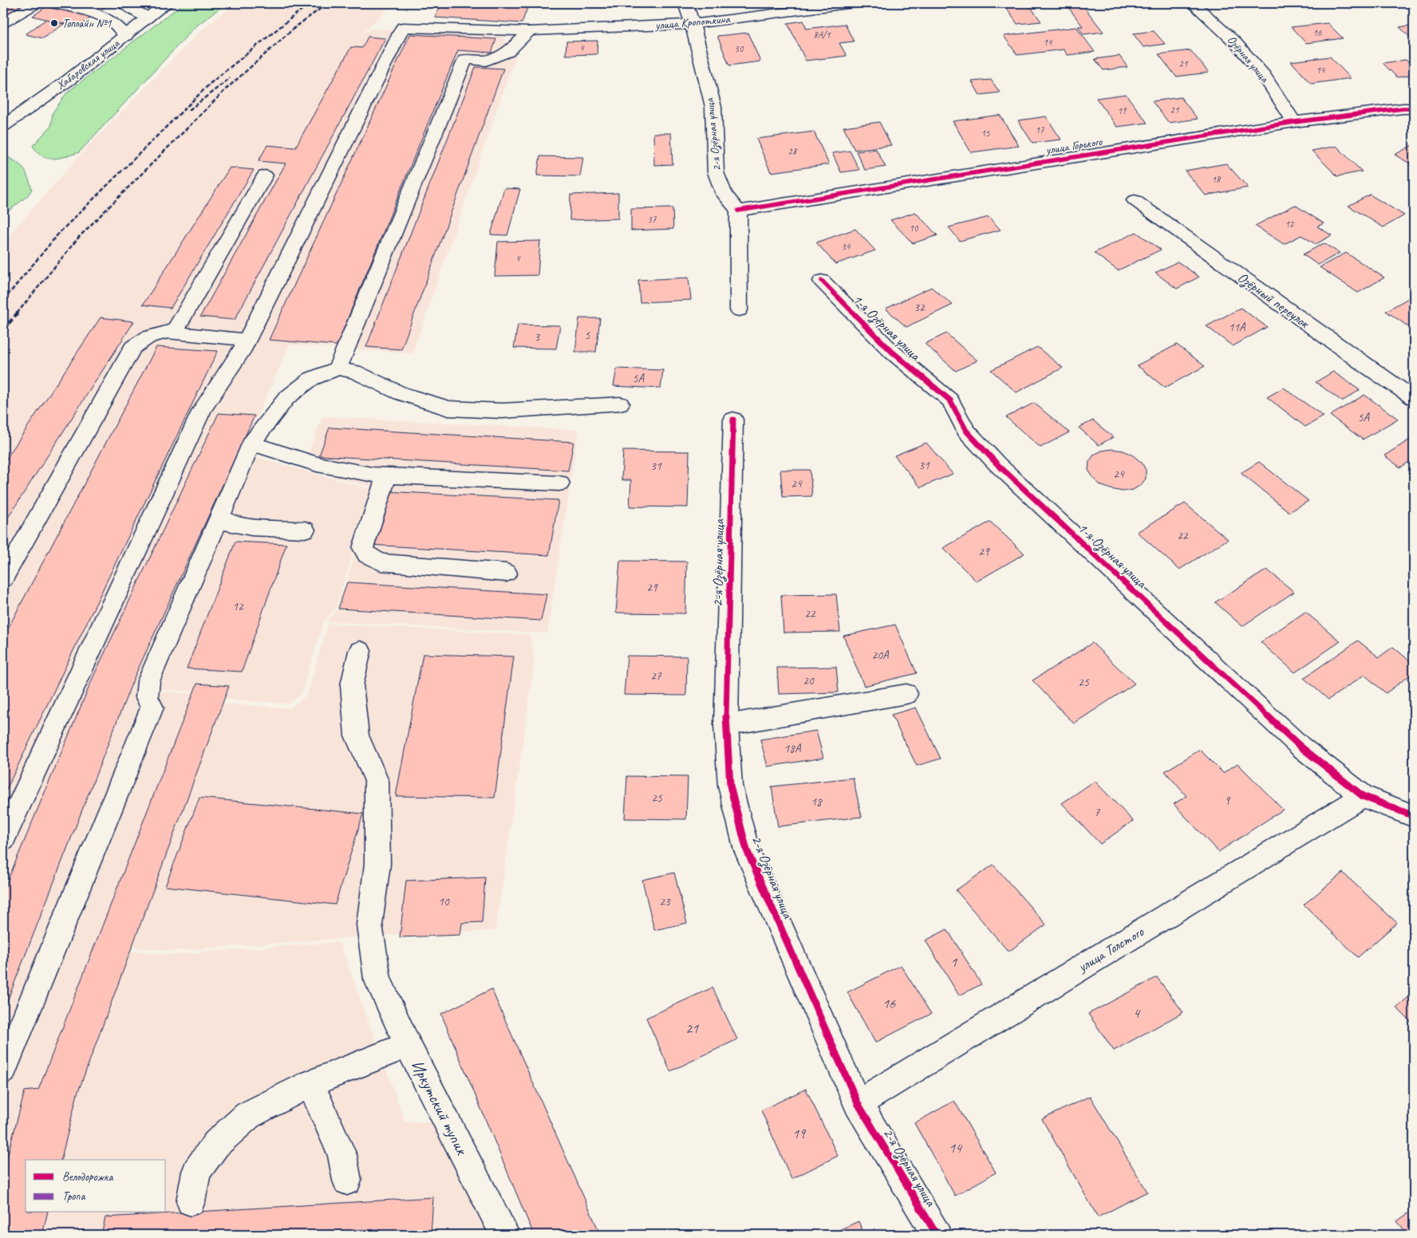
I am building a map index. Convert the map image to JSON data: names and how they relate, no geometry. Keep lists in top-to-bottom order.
{
  "streets": {
    "street": [
      "улица Кропоткина",
      "Озёрная улица",
      "Хабаровская улица",
      "2-я Озёрная улица",
      "улица Горького",
      "Озёрный переулок",
      "1-я Озёрная улица",
      "улица Толстого",
      "Иркутский тупик"
    ]
  },
  "crossings": [
    ["улица Кропоткина", "2-я Озёрная улица"],
    ["Озёрная улица", "улица Горького"],
    ["2-я Озёрная улица", "улица Горького"],
    ["2-я Озёрная улица", "улица Толстого"],
    ["1-я Озёрная улица", "улица Толстого"]
  ],
  "places": ["Топлайн №1"],
  "house_numbers": [
    "16",
    "8А/1",
    "14",
    "4",
    "30",
    "21",
    "14",
    "21",
    "19",
    "17",
    "15",
    "28",
    "18",
    "37",
    "12",
    "10",
    "34",
    "4",
    "32",
    "11А",
    "5",
    "3",
    "5А",
    "5А",
    "31",
    "31",
    "24",
    "24",
    "22",
    "29",
    "29",
    "12",
    "22",
    "20А",
    "27",
    "20",
    "25",
    "18А",
    "25",
    "9",
    "18",
    "7",
    "10",
    "23",
    "1",
    "16",
    "4",
    "21",
    "19",
    "14"
  ],
  "legend": ["Велодорожка", "Тропа"]
}
